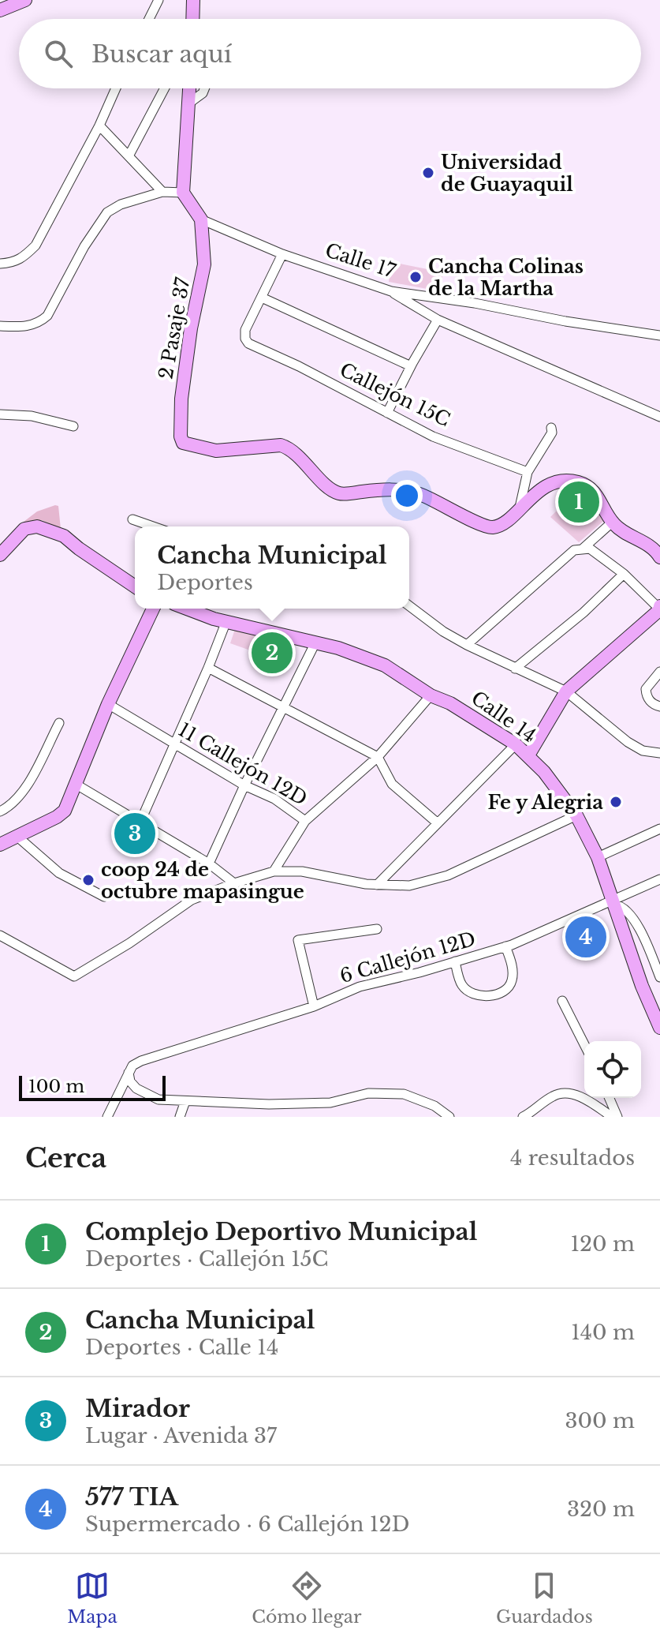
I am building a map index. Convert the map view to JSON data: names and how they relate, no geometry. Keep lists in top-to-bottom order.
{
  "streets": {
    "street": [
      "Calle 17",
      "2 Pasaje 37",
      "Callejón 15C",
      "Calle 14",
      "11 Callejón 12D",
      "6 Callejón 12D"
    ]
  },
  "crossings": [
    ["Calle 17", "2 Pasaje 37"],
    ["Calle 14", "11 Callejón 12D"],
    ["Calle 14", "6 Callejón 12D"]
  ],
  "places": [
    "Universidad de Guayaquil",
    "Cancha Colinas de la Martha",
    "Fe y Alegria",
    "coop 24 de octubre mapasingue"
  ],
  "scale_bar": "100 m",
  "page": {
    "search": "Buscar aquí",
    "pins": [
      "1",
      "2",
      "3",
      "4"
    ],
    "popup": ["Cancha Municipal", "Deportes"],
    "scale": "100 m",
    "heading": ["Cerca", "4 resultados"],
    "list": [
      {
        "mark": "1",
        "name": "Complejo Deportivo Municipal",
        "note": "Deportes · Callejón 15C",
        "value": "120 m"
      },
      {
        "mark": "2",
        "name": "Cancha Municipal",
        "note": "Deportes · Calle 14",
        "value": "140 m"
      },
      {
        "mark": "3",
        "name": "Mirador",
        "note": "Lugar · Avenida 37",
        "value": "300 m"
      },
      {
        "mark": "4",
        "name": "577 TIA",
        "note": "Supermercado · 6 Callejón 12D",
        "value": "320 m"
      }
    ],
    "nav": ["Mapa", "Cómo llegar", "Guardados"]
  }
}
